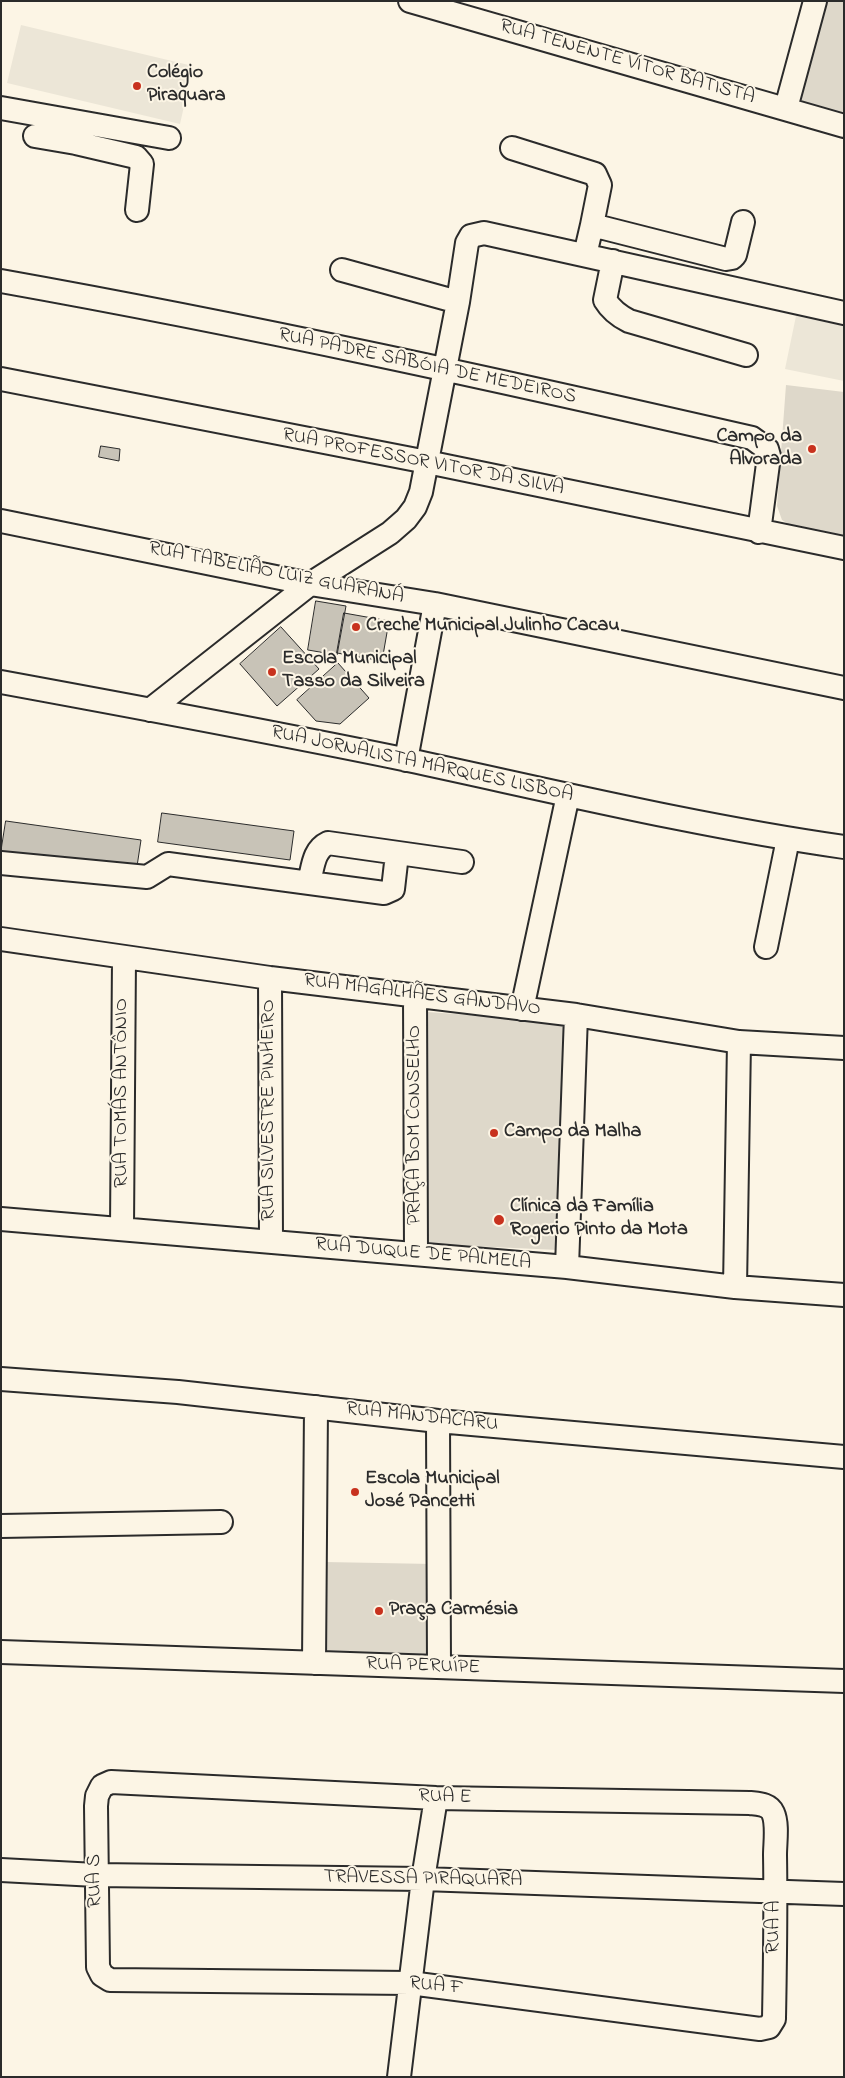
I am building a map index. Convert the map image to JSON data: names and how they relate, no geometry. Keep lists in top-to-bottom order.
{
  "streets": {
    "street": [
      "RUA TENENTE VÍTOR BATISTA",
      "RUA PADRE SABÓIA DE MEDEIROS",
      "RUA PROFESSOR VITOR DA SILVA",
      "RUA TABELIÃO LUIZ GUARANÁ",
      "RUA JORNALISTA MARQUES LISBOA",
      "RUA MAGALHÃES GANDAVO",
      "RUA TOMÁS ANTÔNIO",
      "RUA SILVESTRE PINHEIRO",
      "PRAÇA BOM CONSELHO",
      "RUA DUQUE DE PALMELA",
      "RUA MANDACARU",
      "RUA PERUÍPE",
      "RUA E",
      "TRAVESSA PIRAQUARA",
      "RUA S",
      "RUA A",
      "RUA F"
    ]
  },
  "crossings": [
    ["RUA PADRE SABÓIA DE MEDEIROS", "RUA PROFESSOR VITOR DA SILVA"],
    ["RUA MAGALHÃES GANDAVO", "RUA TOMÁS ANTÔNIO"],
    ["RUA MAGALHÃES GANDAVO", "RUA SILVESTRE PINHEIRO"],
    ["RUA MAGALHÃES GANDAVO", "PRAÇA BOM CONSELHO"],
    ["RUA TOMÁS ANTÔNIO", "RUA DUQUE DE PALMELA"],
    ["RUA SILVESTRE PINHEIRO", "RUA DUQUE DE PALMELA"],
    ["PRAÇA BOM CONSELHO", "RUA DUQUE DE PALMELA"],
    ["RUA E", "RUA S"],
    ["RUA E", "RUA A"],
    ["TRAVESSA PIRAQUARA", "RUA S"],
    ["TRAVESSA PIRAQUARA", "RUA A"],
    ["RUA S", "RUA F"],
    ["RUA A", "RUA F"]
  ],
  "places": [
    "Colégio Piraquara",
    "Campo da Alvorada",
    "Creche Municipal Julinho Cacau",
    "Escola Municipal Tasso da Silveira",
    "Campo da Malha",
    "Clínica da Família Rogerio Pinto da Mota",
    "Escola Municipal José Pancetti",
    "Praça Carmésia"
  ]
}
